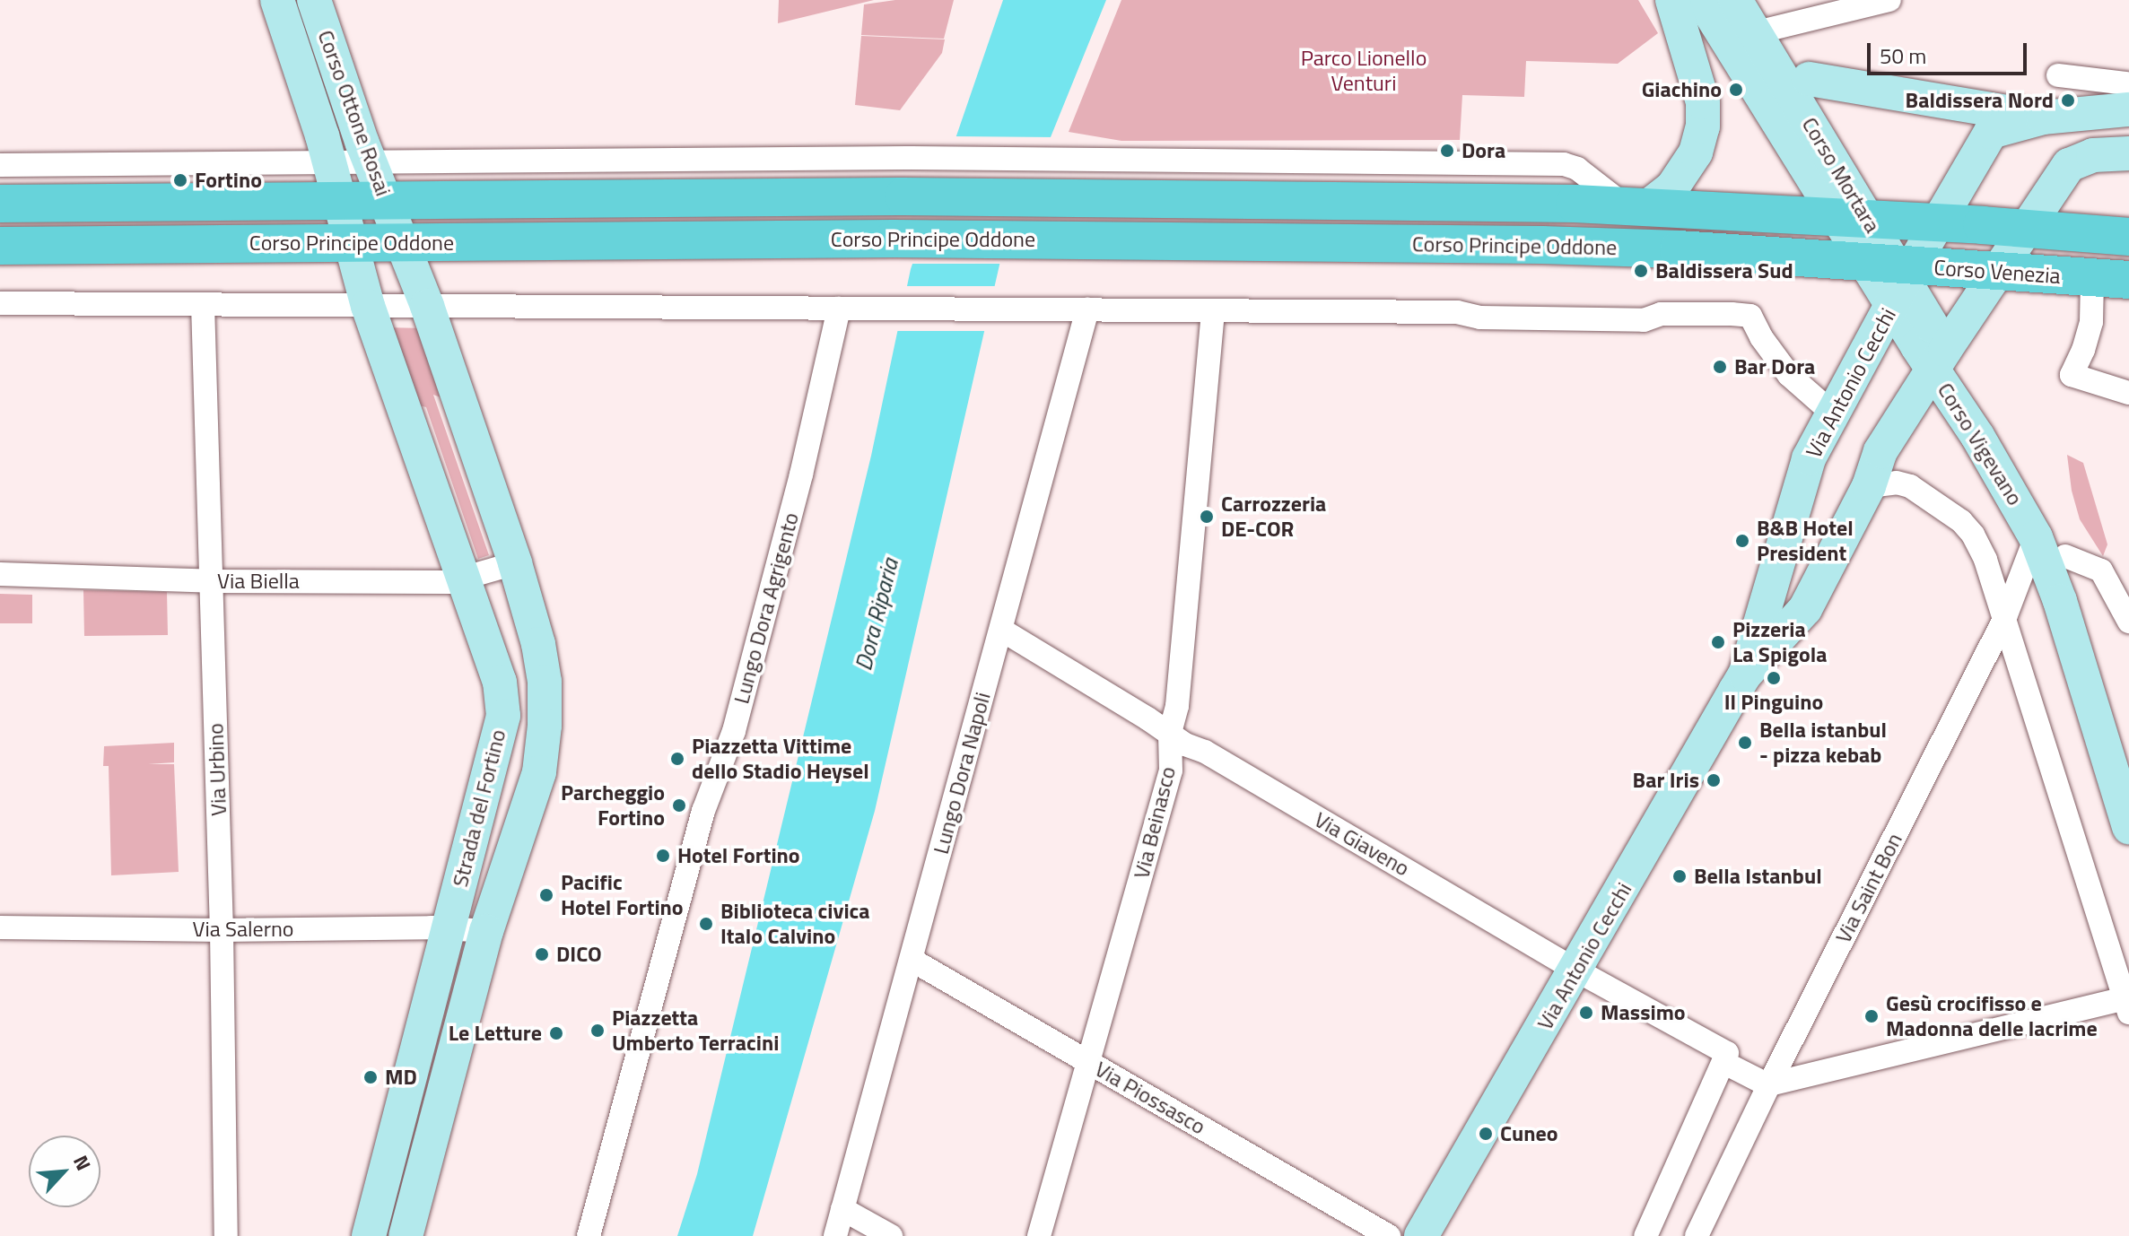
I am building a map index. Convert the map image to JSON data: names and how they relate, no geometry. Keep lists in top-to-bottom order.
{
  "streets": {
    "main road": ["Corso Principe Oddone", "Corso Venezia"],
    "street": [
      "Corso Ottone Rosai",
      "Corso Mortara",
      "Via Antonio Cecchi",
      "Corso Vigevano",
      "Via Biella",
      "Lungo Dora Agrigento",
      "Via Urbino",
      "Lungo Dora Napoli",
      "Strada del Fortino",
      "Via Beinasco",
      "Via Giaveno",
      "Via Saint Bon",
      "Via Salerno",
      "Via Piossasco"
    ]
  },
  "crossings": [
    ["Corso Ottone Rosai", "Corso Principe Oddone"],
    ["Corso Ottone Rosai", "Strada del Fortino"],
    ["Corso Mortara", "Corso Principe Oddone"],
    ["Corso Principe Oddone", "Corso Venezia"],
    ["Corso Principe Oddone", "Via Antonio Cecchi"],
    ["Corso Venezia", "Via Antonio Cecchi"],
    ["Via Antonio Cecchi", "Corso Vigevano"],
    ["Via Antonio Cecchi", "Via Giaveno"],
    ["Corso Vigevano", "Via Saint Bon"],
    ["Via Biella", "Via Urbino"],
    ["Via Biella", "Strada del Fortino"],
    ["Via Urbino", "Via Salerno"],
    ["Lungo Dora Napoli", "Via Giaveno"],
    ["Lungo Dora Napoli", "Via Piossasco"],
    ["Strada del Fortino", "Via Salerno"],
    ["Via Beinasco", "Via Giaveno"],
    ["Via Beinasco", "Via Piossasco"],
    ["Via Giaveno", "Via Saint Bon"]
  ],
  "water": ["Dora Riparia"],
  "parks": ["Parco Lionello Venturi"],
  "places": [
    "Giachino",
    "Baldissera Nord",
    "Dora",
    "Fortino",
    "Baldissera Sud",
    "Bar Dora",
    "Carrozzeria DE-COR",
    "B&B Hotel President",
    "Pizzeria La Spigola",
    "Il Pinguino",
    "Bella istanbul - pizza kebab",
    "Piazzetta Vittime dello Stadio Heysel",
    "Bar Iris",
    "Parcheggio Fortino",
    "Hotel Fortino",
    "Bella Istanbul",
    "Pacific Hotel Fortino",
    "Biblioteca civica Italo Calvino",
    "DICO",
    "Massimo",
    "Gesù crocifisso e Madonna delle lacrime",
    "Piazzetta Umberto Terracini",
    "Le Letture",
    "MD",
    "Cuneo"
  ],
  "scale_bar": "50 m",
  "north": "top right"
}
